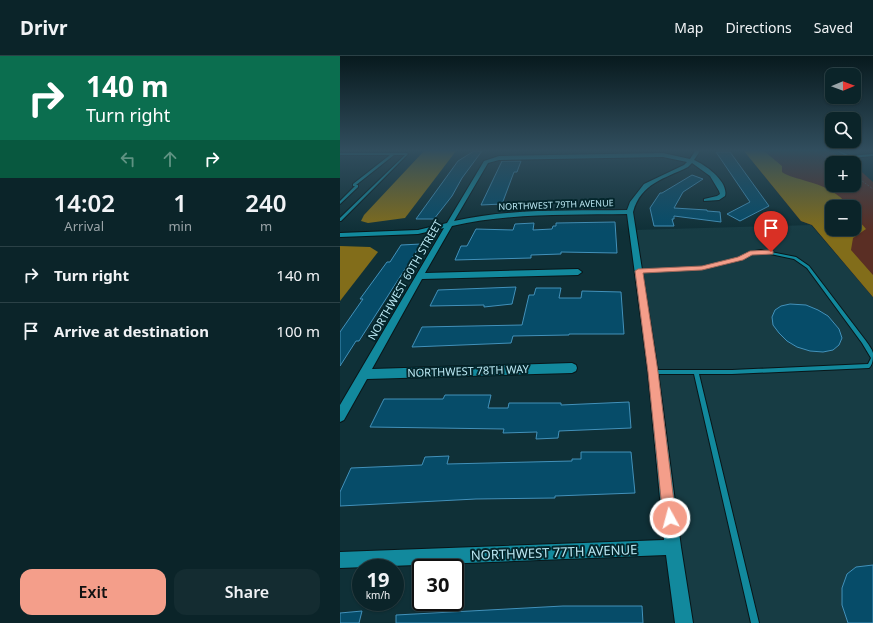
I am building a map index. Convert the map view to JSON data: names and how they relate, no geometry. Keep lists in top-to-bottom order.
{
  "streets": {
    "street": [
      "NORTHWEST 79TH AVENUE",
      "NORTHWEST 60TH STREET",
      "NORTHWEST 78TH WAY",
      "NORTHWEST 77TH AVENUE"
    ]
  },
  "crossings": [
    ["NORTHWEST 79TH AVENUE", "NORTHWEST 60TH STREET"],
    ["NORTHWEST 60TH STREET", "NORTHWEST 78TH WAY"]
  ],
  "north": "right",
  "page": {
    "header": "Drivr",
    "nav": ["Map", "Directions", "Saved"],
    "turn": ["140 m", "Turn right"],
    "map_buttons": ["+", "−"],
    "eta": [
      "14:02",
      "Arrival",
      "1",
      "min",
      "240",
      "m"
    ],
    "list": [
      {
        "name": "Turn right",
        "value": "140 m"
      },
      {
        "name": "Arrive at destination",
        "value": "100 m"
      }
    ],
    "speed": "19 km/h",
    "limit": "30",
    "buttons": ["Exit", "Share"]
  }
}
